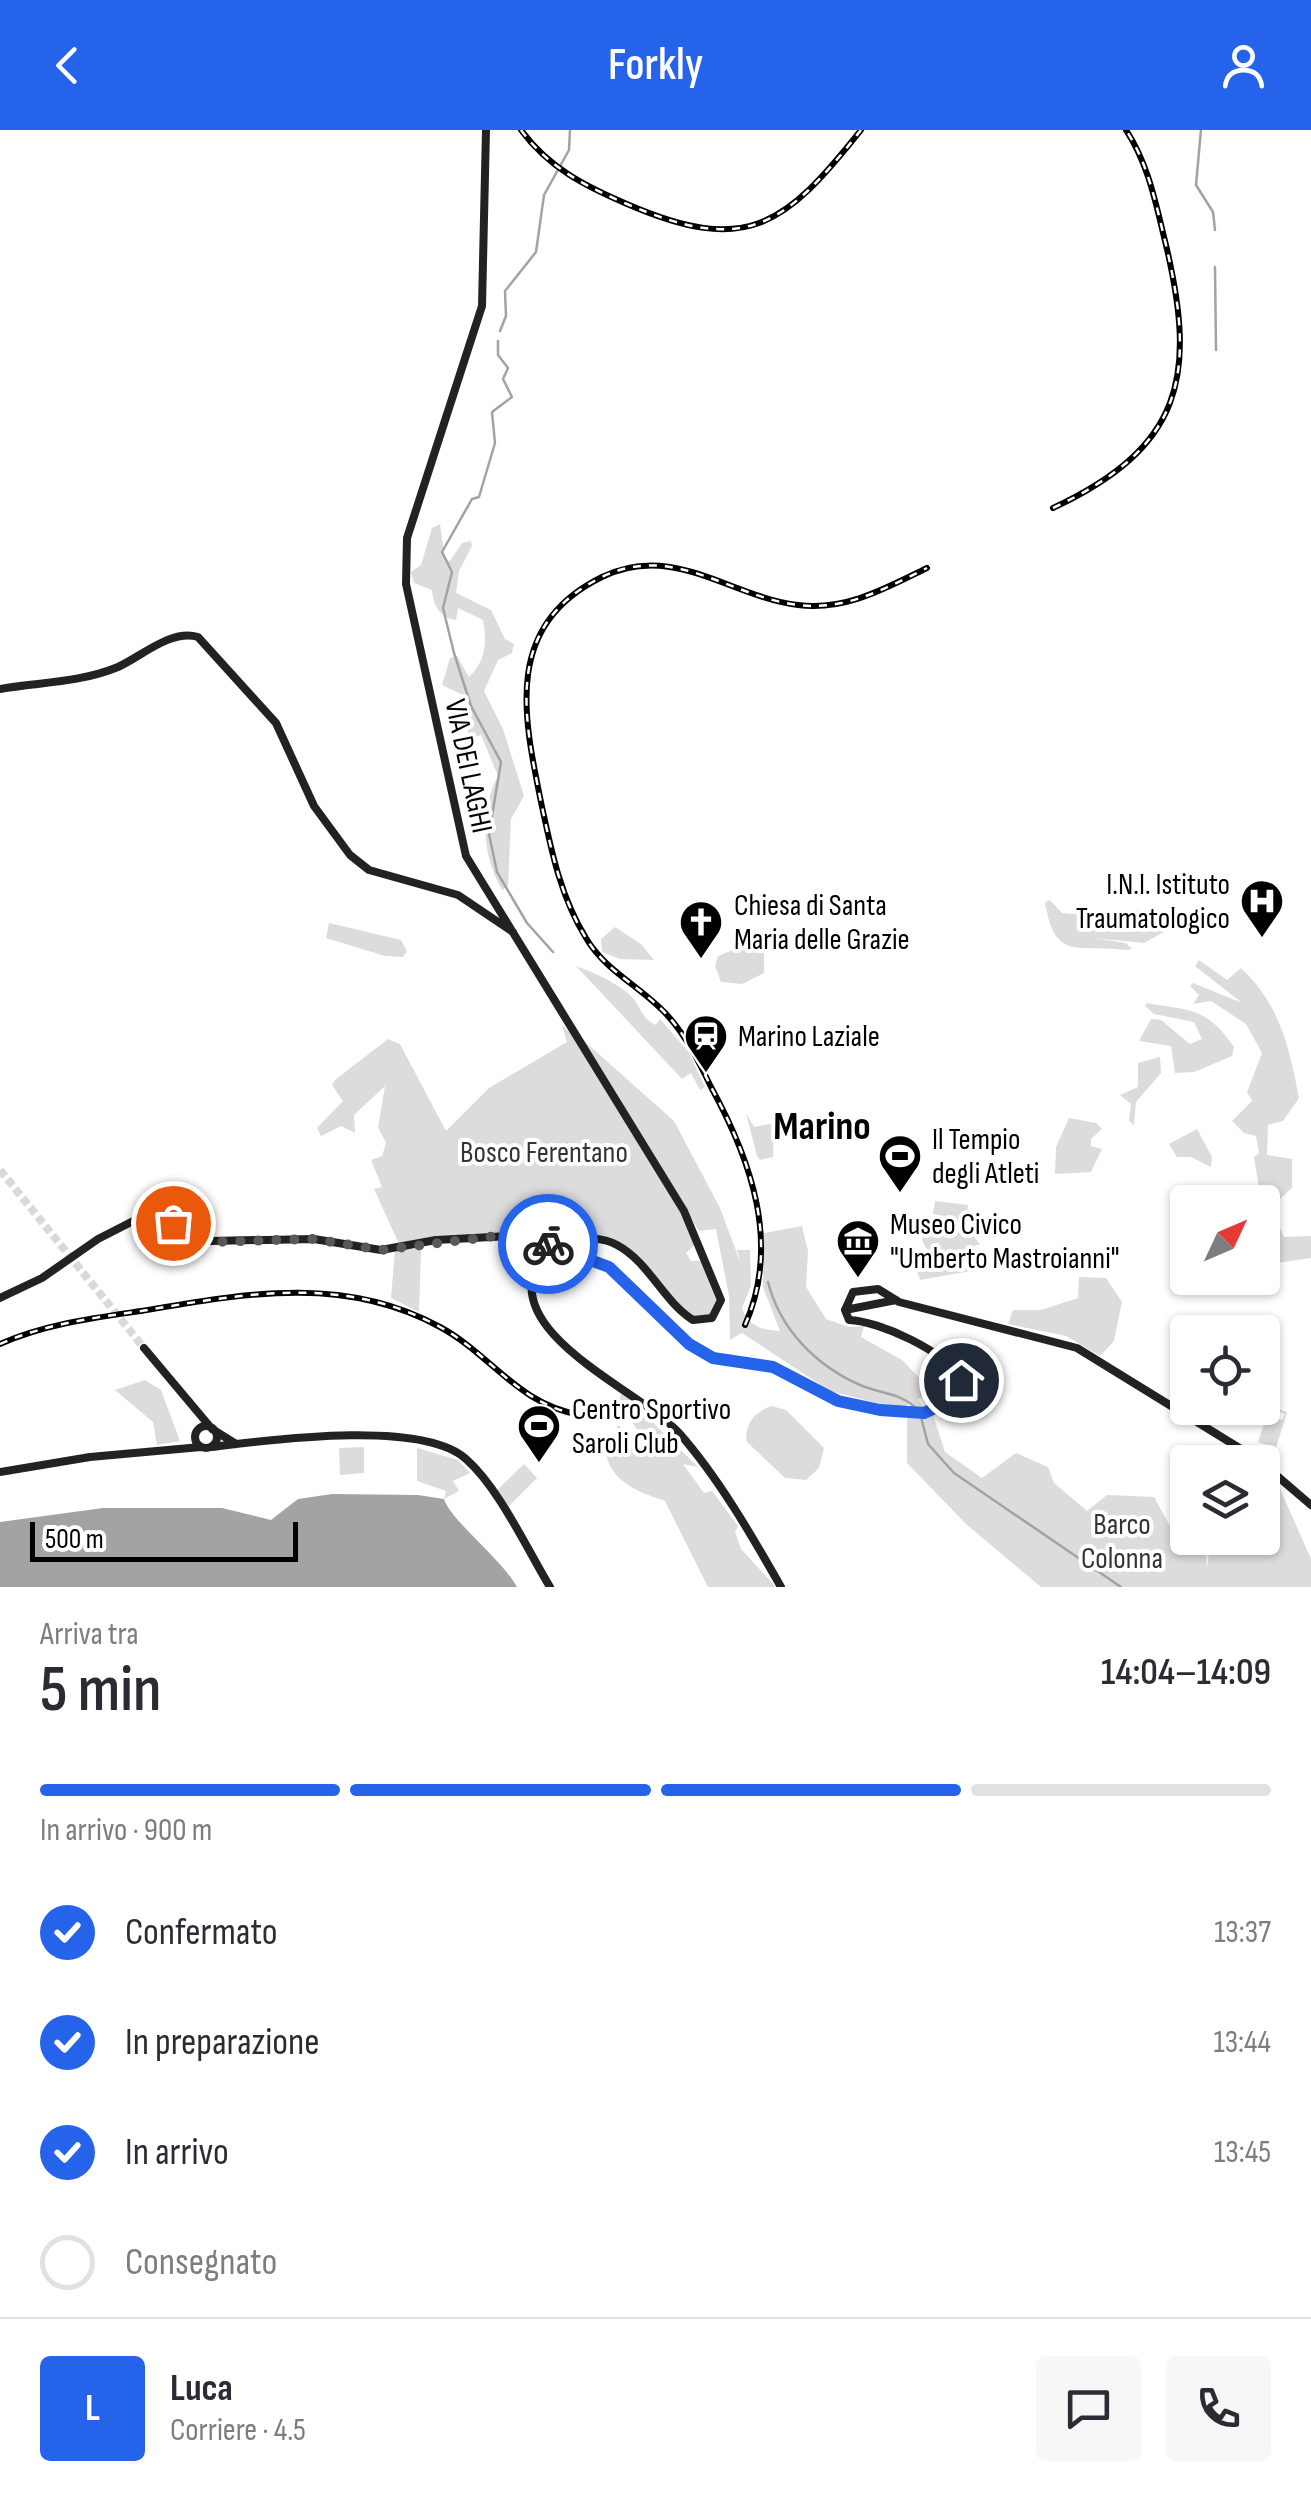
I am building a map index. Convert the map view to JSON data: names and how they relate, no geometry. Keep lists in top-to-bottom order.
{
  "streets": {
    "main road": ["VIA DEI LAGHI"]
  },
  "districts": ["Marino"],
  "parks": ["Bosco Ferentano", "Barco Colonna"],
  "places": {
    "hospital": ["I.N.I. Istituto Traumatologico"],
    "church": ["Chiesa di Santa Maria delle Grazie"],
    "station": ["Marino Laziale"],
    "sports": ["Il Tempio degli Atleti", "Centro Sportivo Saroli Club"],
    "museum": ["Museo Civico \"Umberto Mastroianni\""]
  },
  "scale_bar": "500 m",
  "north": "top right",
  "page": {
    "header": "Forkly",
    "scale": "500 m",
    "heading": ["5 min", "Arriva tra", "14:04–14:09"],
    "panel": ["Luca", "Corriere · 4.5"],
    "bar": "In arrivo · 900 m",
    "list": [
      ["Confermato", "13:37"],
      ["In preparazione", "13:44"],
      ["In arrivo", "13:45"],
      "Consegnato"
    ],
    "round": "L"
  }
}
